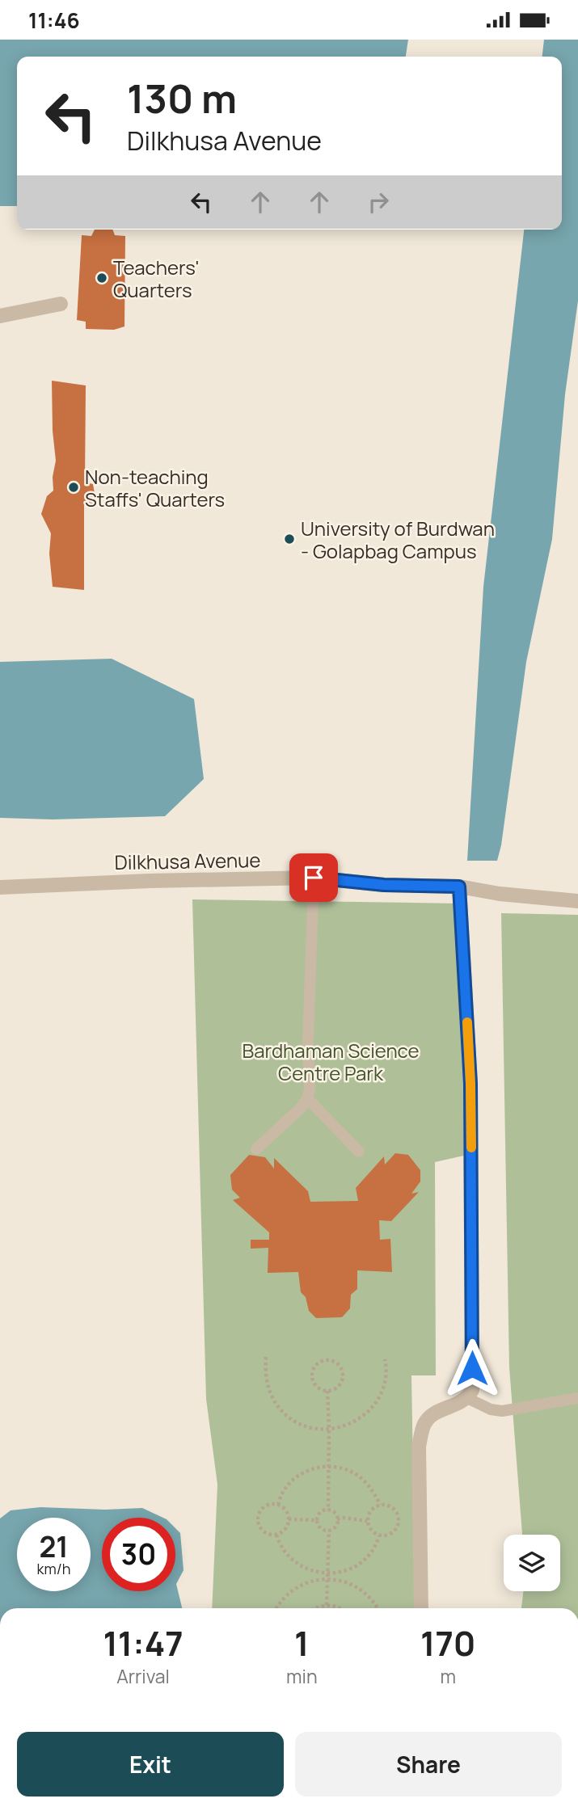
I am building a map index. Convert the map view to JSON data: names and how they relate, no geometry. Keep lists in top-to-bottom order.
{
  "streets": {
    "street": ["Dilkhusa Avenue"]
  },
  "parks": ["Bardhaman Science Centre Park"],
  "places": ["Teachers' Quarters", "Non-teaching Staffs' Quarters", "University of Burdwan - Golapbag Campus"],
  "page": {
    "status": "11:46",
    "turn": ["130 m", "Dilkhusa Avenue"],
    "speed": "21 km/h",
    "limit": "30",
    "eta": [
      "11:47",
      "Arrival",
      "1",
      "min",
      "170",
      "m"
    ],
    "buttons": ["Exit", "Share"]
  }
}
